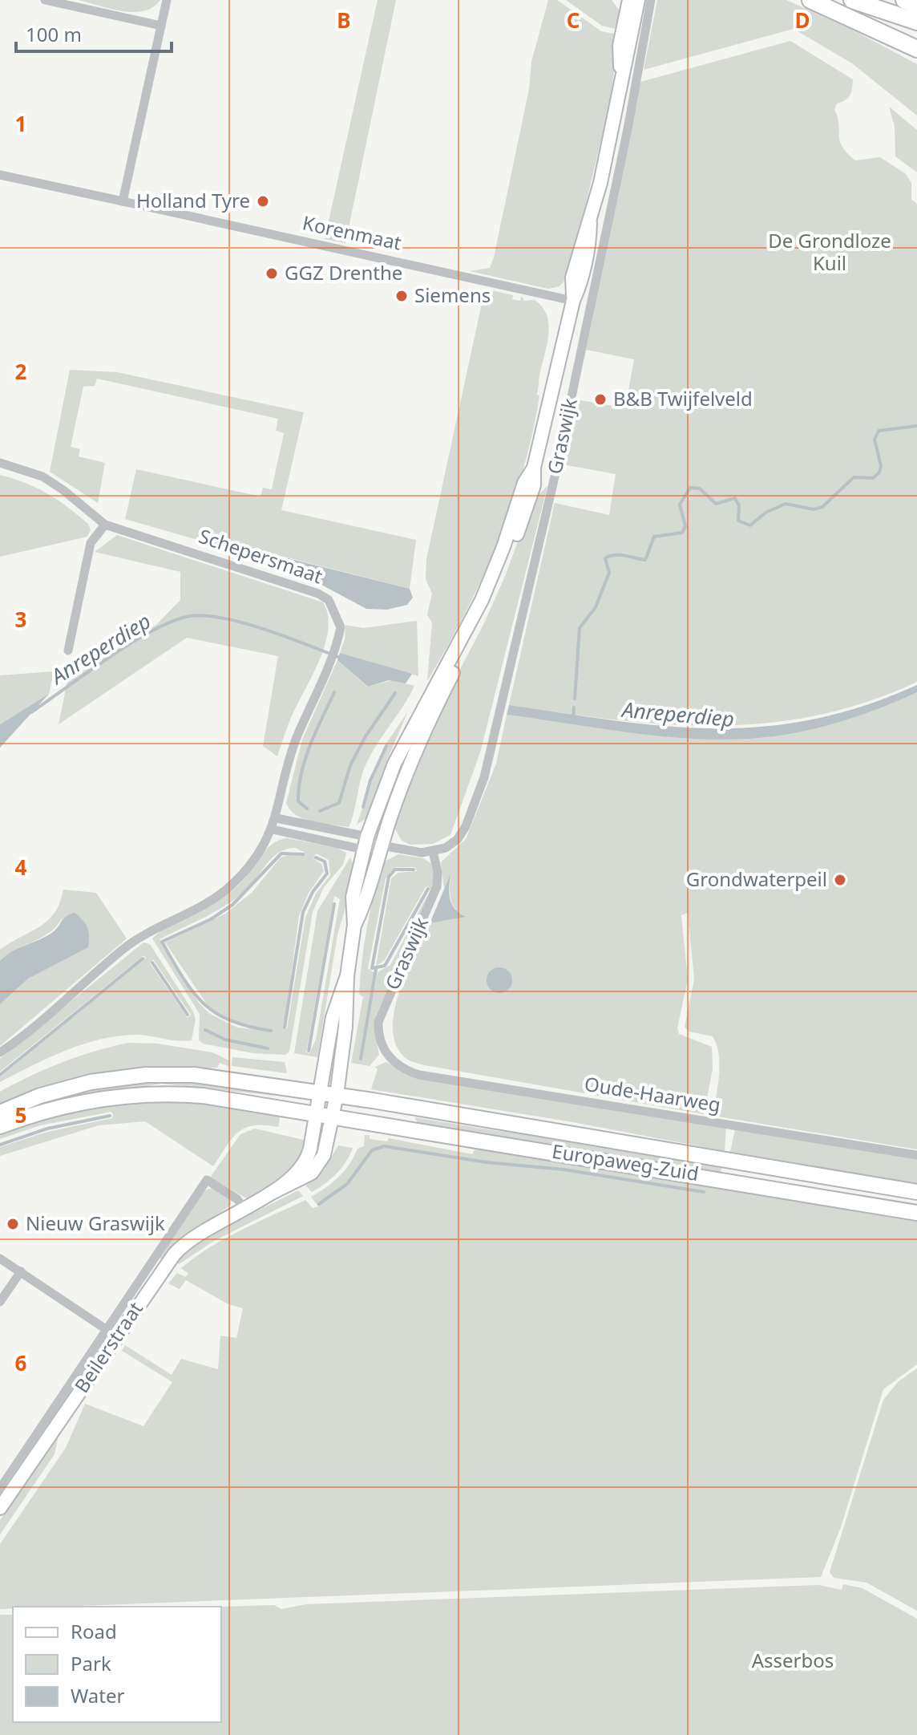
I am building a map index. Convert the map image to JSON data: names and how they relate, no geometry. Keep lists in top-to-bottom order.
{
  "streets": {
    "main road": ["Graswijk", "Europaweg-Zuid", "Beilerstraat"],
    "street": ["Korenmaat", "Schepersmaat", "Oude-Haarweg"]
  },
  "crossings": [
    ["Korenmaat", "Graswijk"],
    ["Graswijk", "Oude-Haarweg"],
    ["Graswijk", "Europaweg-Zuid"],
    ["Europaweg-Zuid", "Beilerstraat"]
  ],
  "water": ["Anreperdiep"],
  "parks": ["De Grondloze Kuil", "Asserbos"],
  "places": [
    "Holland Tyre",
    "GGZ Drenthe",
    "Siemens",
    "B&B Twijfelveld",
    "Grondwaterpeil",
    "Nieuw Graswijk"
  ],
  "legend": ["Road", "Park", "Water"],
  "scale_bar": "100 m",
  "grid": {
    "columns": ["B", "C", "D"],
    "rows": [
      "1",
      "2",
      "3",
      "4",
      "5",
      "6"
    ]
  }
}
